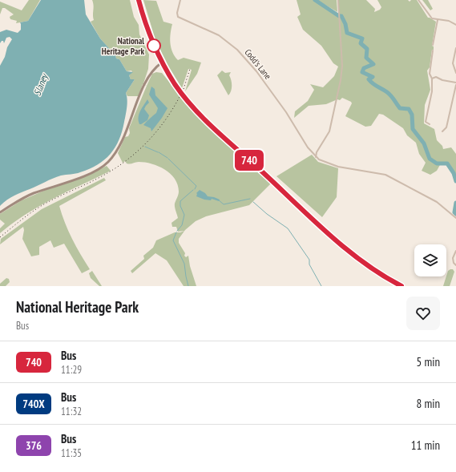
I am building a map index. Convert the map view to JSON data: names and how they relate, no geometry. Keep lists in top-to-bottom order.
{
  "streets": {
    "street": ["Codd's Lane"]
  },
  "water": ["Slaney"],
  "places": ["National Heritage Park"],
  "lines": ["bus line 740"],
  "page": {
    "on_map": "740",
    "heading": ["National Heritage Park", "Bus"],
    "list": [
      {
        "mark": "740",
        "name": "Bus",
        "note": "11:29",
        "value": "5 min"
      },
      {
        "mark": "740X",
        "name": "Bus",
        "note": "11:32",
        "value": "8 min"
      },
      {
        "mark": "376",
        "name": "Bus",
        "note": "11:35",
        "value": "11 min"
      }
    ]
  }
}
